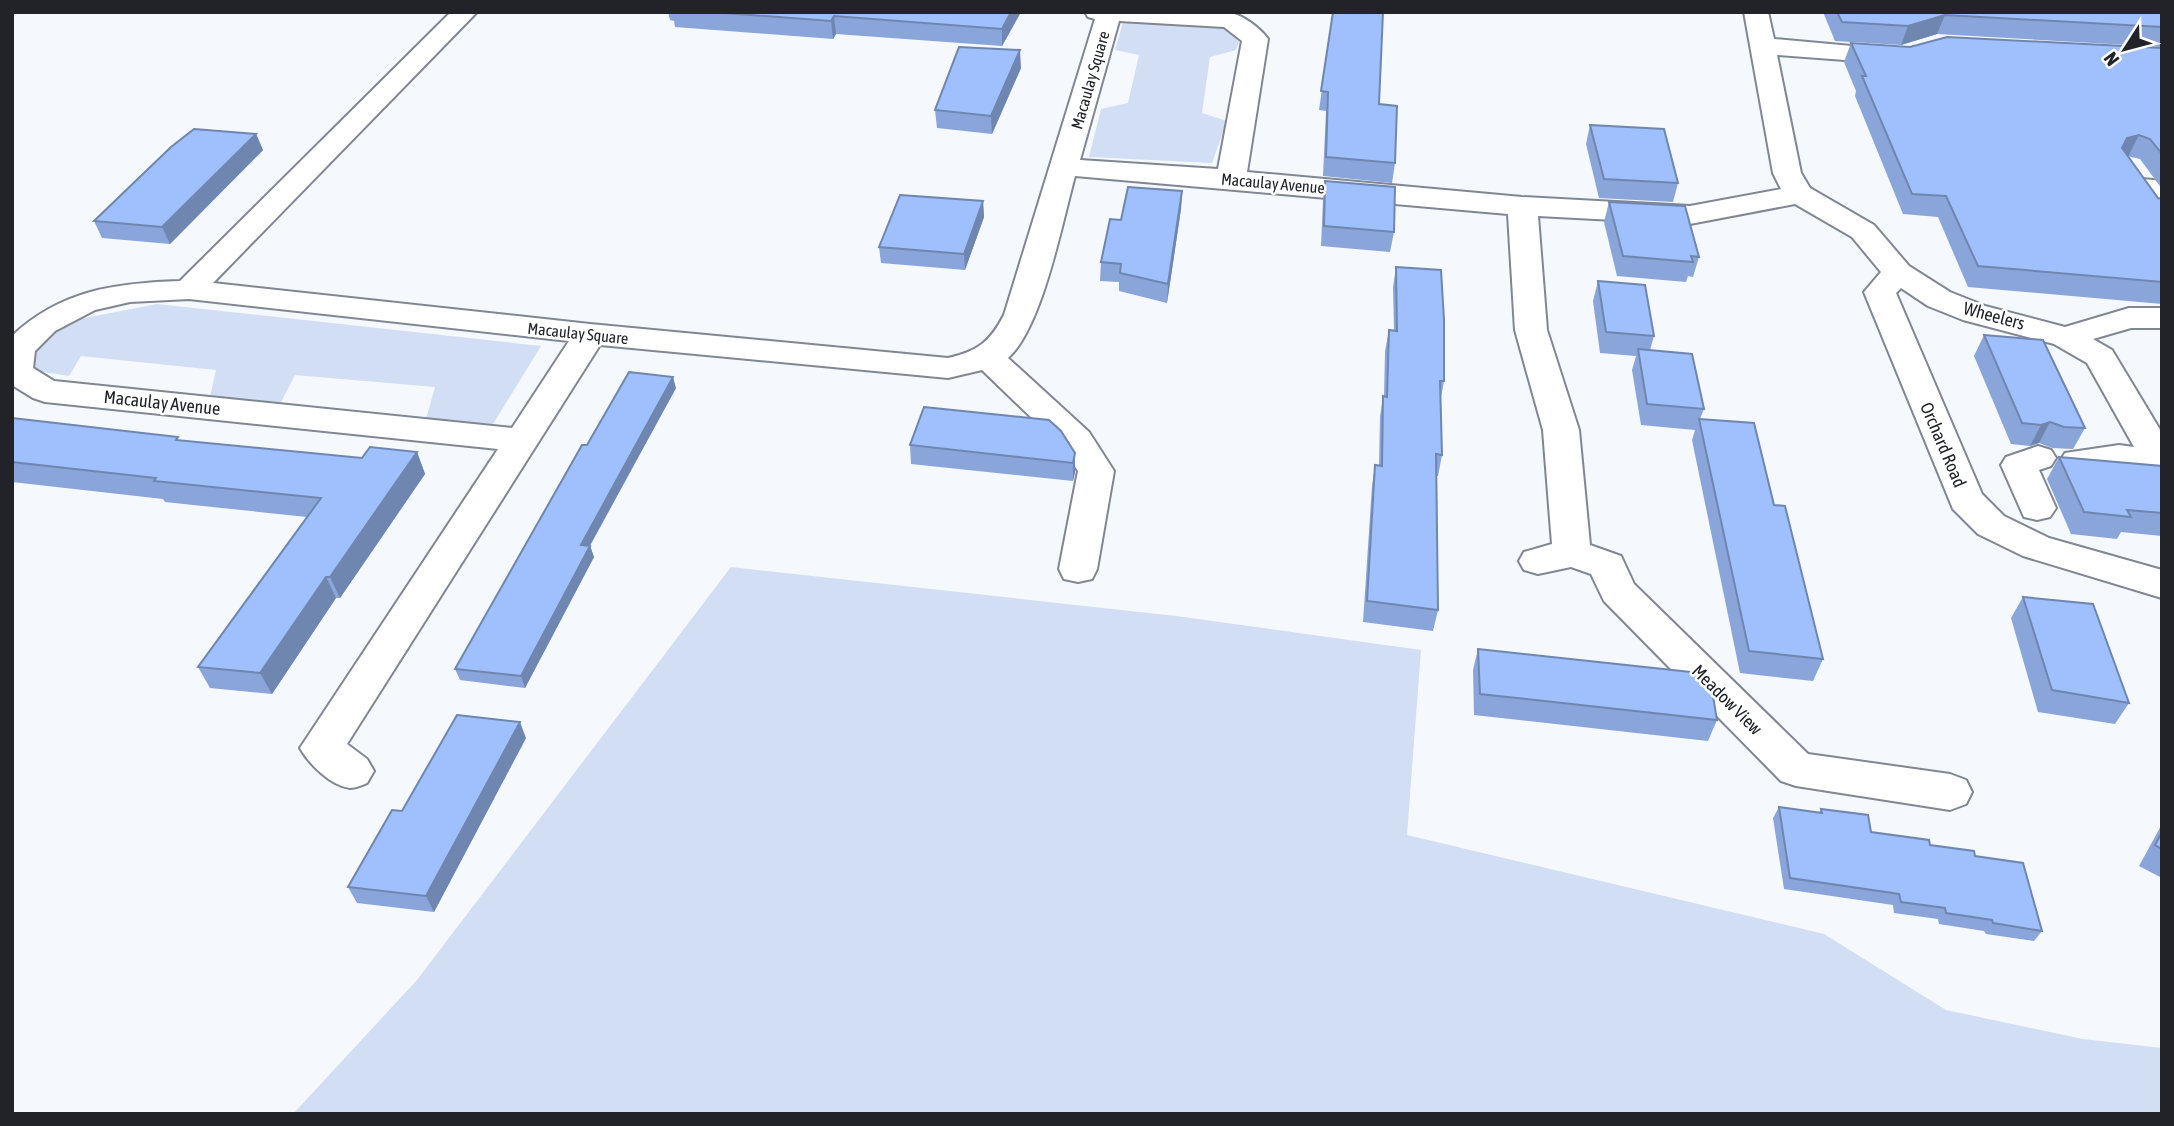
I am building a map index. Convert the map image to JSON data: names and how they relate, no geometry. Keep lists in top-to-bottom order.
{
  "streets": {
    "street": [
      "Macaulay Square",
      "Macaulay Avenue",
      "Wheelers",
      "Orchard Road",
      "Meadow View"
    ]
  },
  "crossings": [
    ["Macaulay Square", "Macaulay Avenue"],
    ["Macaulay Avenue", "Wheelers"],
    ["Macaulay Avenue", "Meadow View"],
    ["Wheelers", "Orchard Road"]
  ],
  "north": "bottom left"
}
